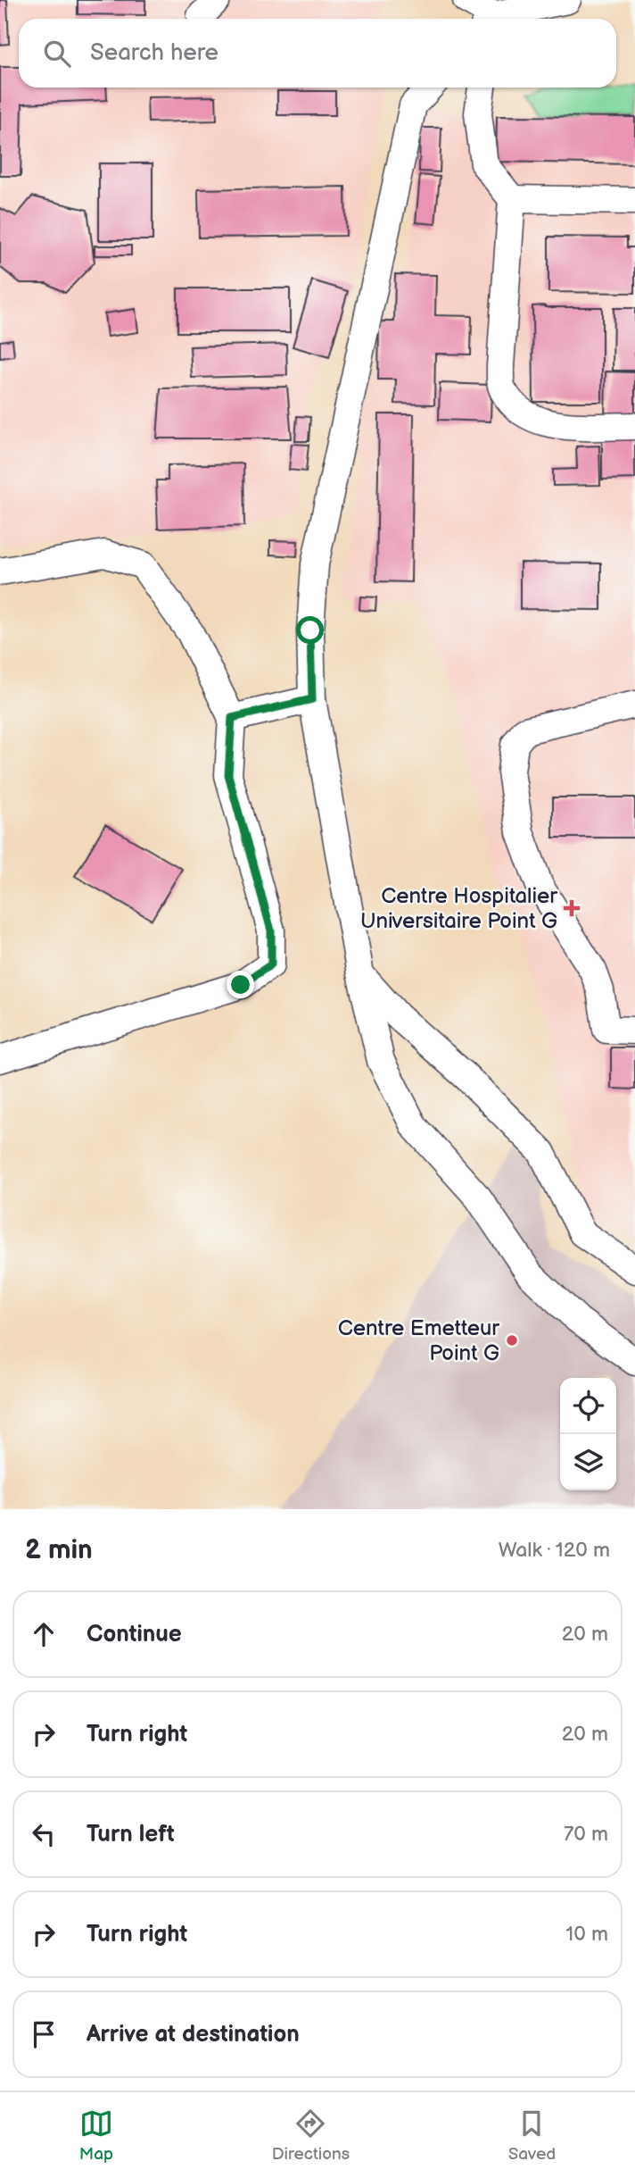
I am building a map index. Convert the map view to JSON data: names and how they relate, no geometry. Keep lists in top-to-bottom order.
{
  "places": {
    "health": ["Centre Hospitalier Universitaire Point G"],
    "other": ["Centre Emetteur Point G"]
  },
  "page": {
    "search": "Search here",
    "heading": ["2 min", "Walk · 120 m"],
    "list": [
      ["Continue", "20 m"],
      ["Turn right", "20 m"],
      ["Turn left", "70 m"],
      ["Turn right", "10 m"],
      "Arrive at destination"
    ],
    "nav": ["Map", "Directions", "Saved"]
  }
}
